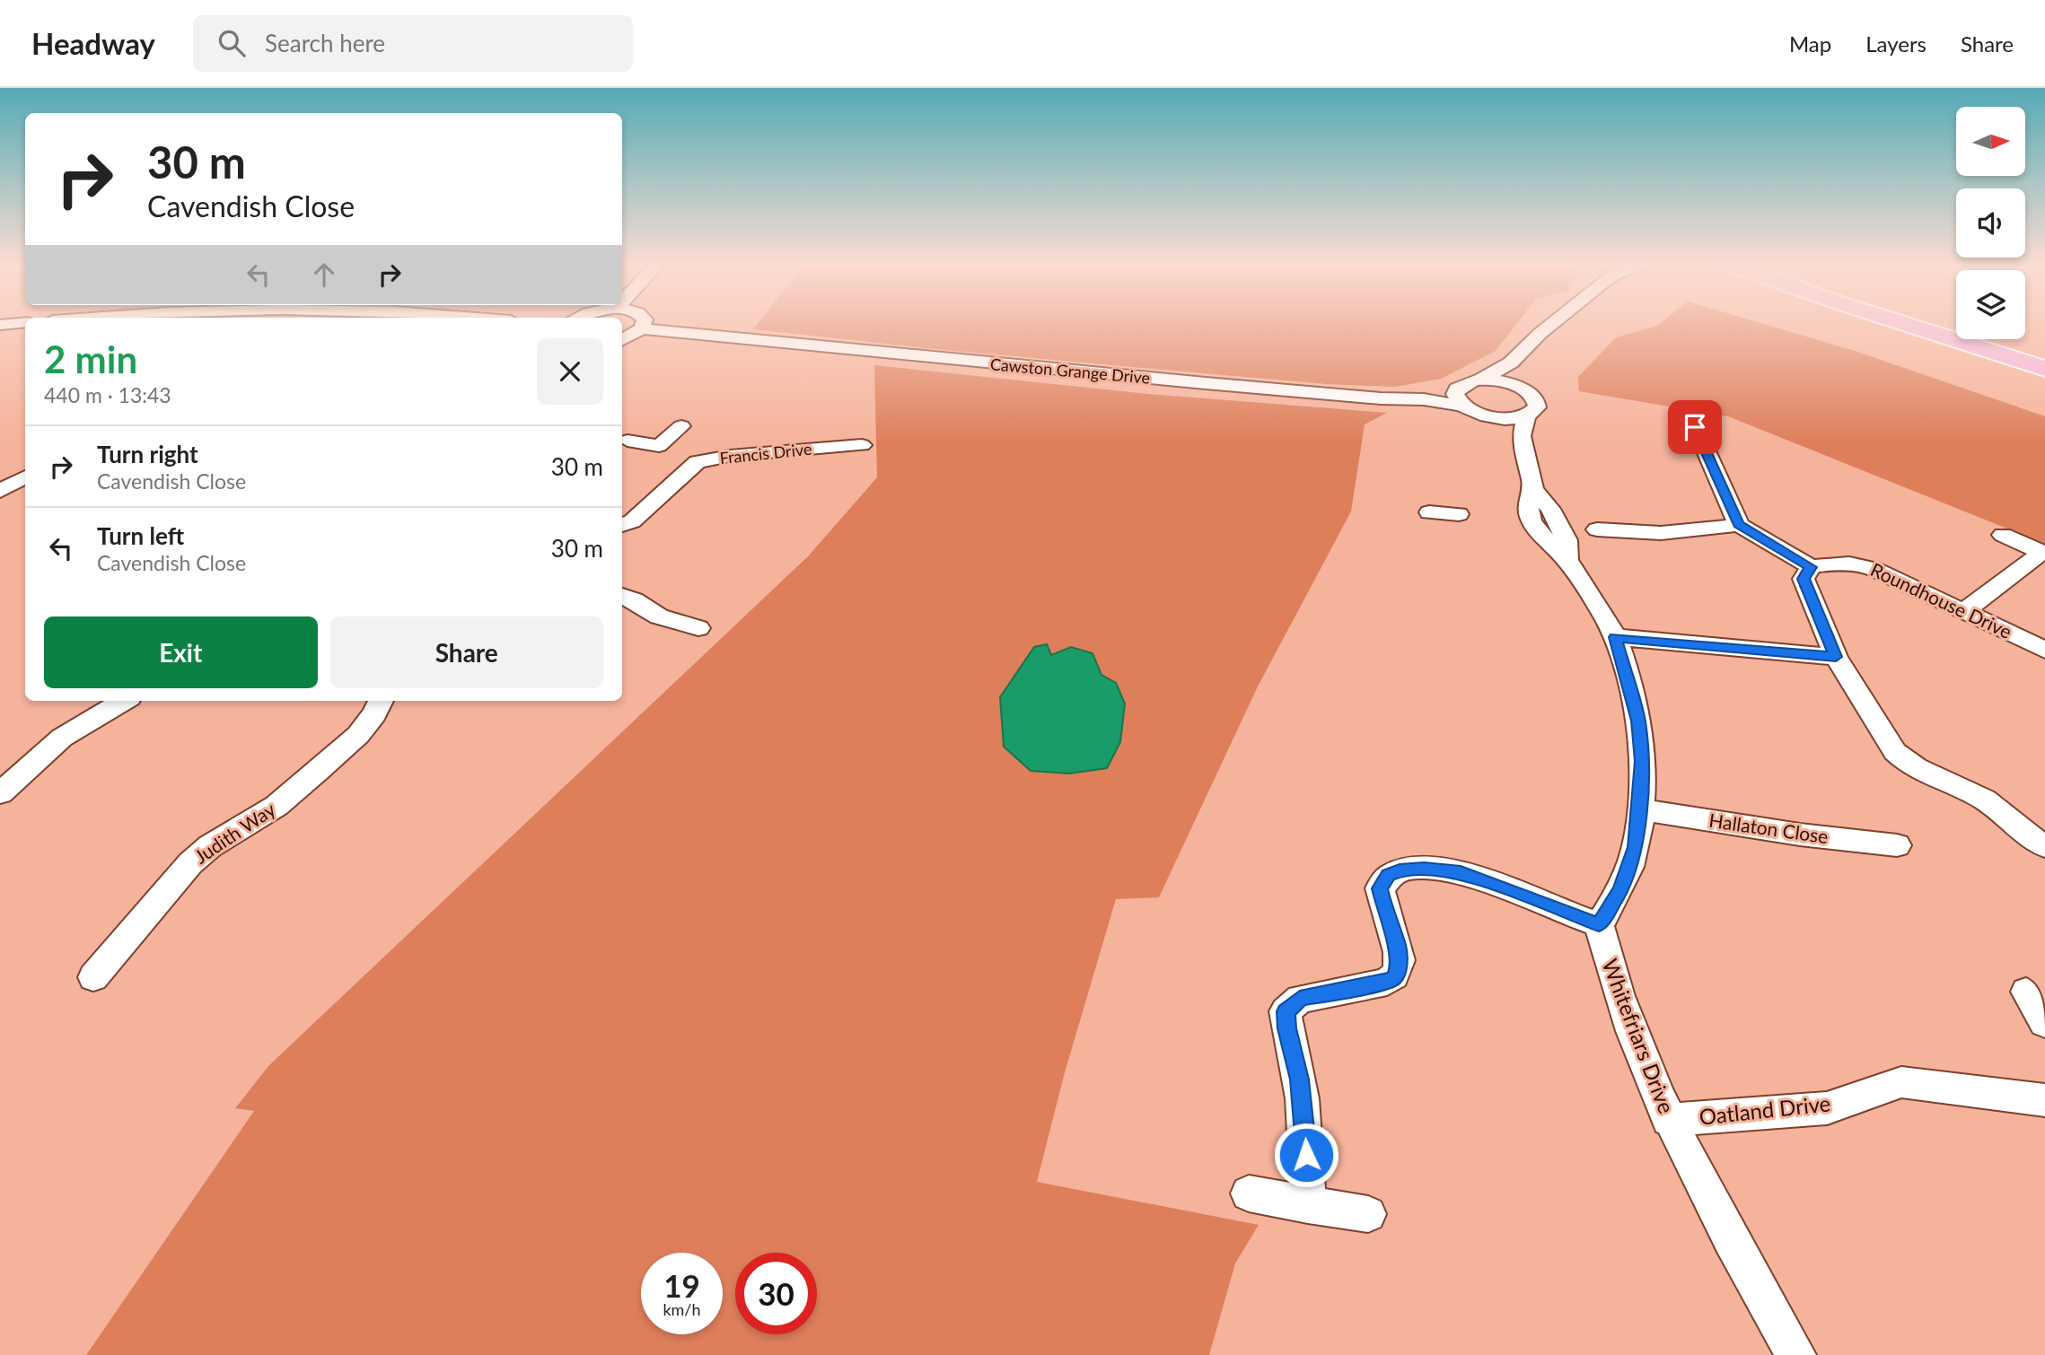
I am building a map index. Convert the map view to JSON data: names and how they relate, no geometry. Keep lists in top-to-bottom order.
{
  "streets": {
    "street": [
      "Cawston Grange Drive",
      "Francis Drive",
      "Roundhouse Drive",
      "Hallaton Close",
      "Judith Way",
      "Whitefriars Drive",
      "Oatland Drive"
    ]
  },
  "crossings": [
    ["Whitefriars Drive", "Oatland Drive"]
  ],
  "north": "right",
  "page": {
    "header": "Headway",
    "search": "Search here",
    "nav": ["Map", "Layers", "Share"],
    "turn": ["30 m", "Cavendish Close"],
    "heading": ["2 min", "440 m · 13:43"],
    "list": [
      {
        "name": "Turn right",
        "note": "Cavendish Close",
        "value": "30 m"
      },
      {
        "name": "Turn left",
        "note": "Cavendish Close",
        "value": "30 m"
      }
    ],
    "buttons": ["Exit", "Share"],
    "speed": "19 km/h",
    "limit": "30"
  }
}
